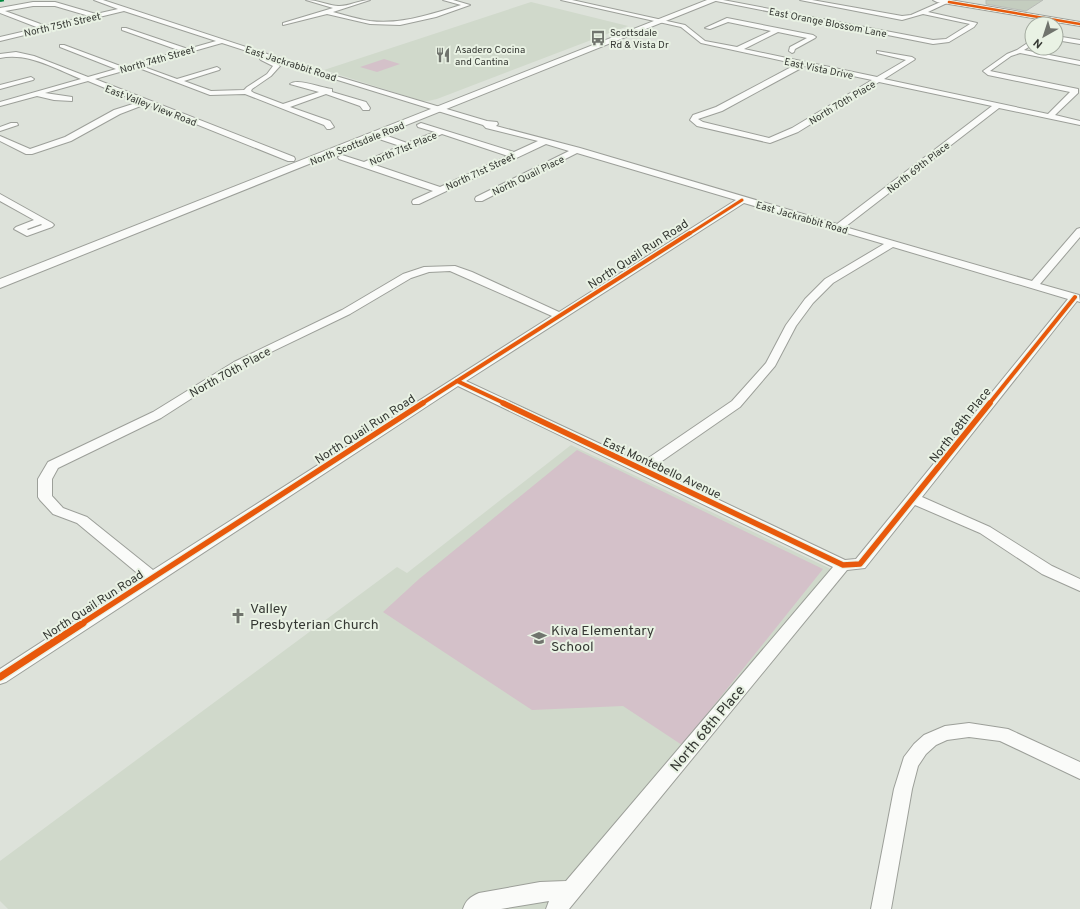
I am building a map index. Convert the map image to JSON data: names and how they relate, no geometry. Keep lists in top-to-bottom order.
{
  "streets": {
    "main road": ["North Scottsdale Road"],
    "street": [
      "East Orange Blossom Lane",
      "North 75th Street",
      "North 74th Street",
      "East Jackrabbit Road",
      "East Vista Drive",
      "North 70th Place",
      "East Valley View Road",
      "North 71st Place",
      "North 69th Place",
      "North 71st Street",
      "North Quail Place",
      "North Quail Run Road",
      "North 68th Place",
      "East Montebello Avenue"
    ]
  },
  "crossings": [
    ["East Orange Blossom Lane", "North Scottsdale Road"],
    ["North 75th Street", "East Jackrabbit Road"],
    ["North 74th Street", "East Jackrabbit Road"],
    ["North 74th Street", "East Valley View Road"],
    ["East Jackrabbit Road", "North Scottsdale Road"],
    ["East Jackrabbit Road", "North 69th Place"],
    ["East Jackrabbit Road", "North 71st Street"],
    ["East Jackrabbit Road", "North Quail Place"],
    ["East Jackrabbit Road", "North Quail Run Road"],
    ["East Jackrabbit Road", "North 68th Place"],
    ["East Vista Drive", "North 70th Place"],
    ["East Vista Drive", "North Scottsdale Road"],
    ["East Vista Drive", "North 69th Place"],
    ["North 70th Place", "North Quail Run Road"],
    ["East Valley View Road", "North Scottsdale Road"],
    ["North Quail Run Road", "East Montebello Avenue"],
    ["North 68th Place", "East Montebello Avenue"]
  ],
  "places": {
    "bus stop": ["Scottsdale Rd & Vista Dr"],
    "restaurant": ["Asadero Cocina and Cantina"],
    "church": ["Valley Presbyterian Church"],
    "school or university": ["Kiva Elementary School"]
  },
  "north": "bottom left"
}
